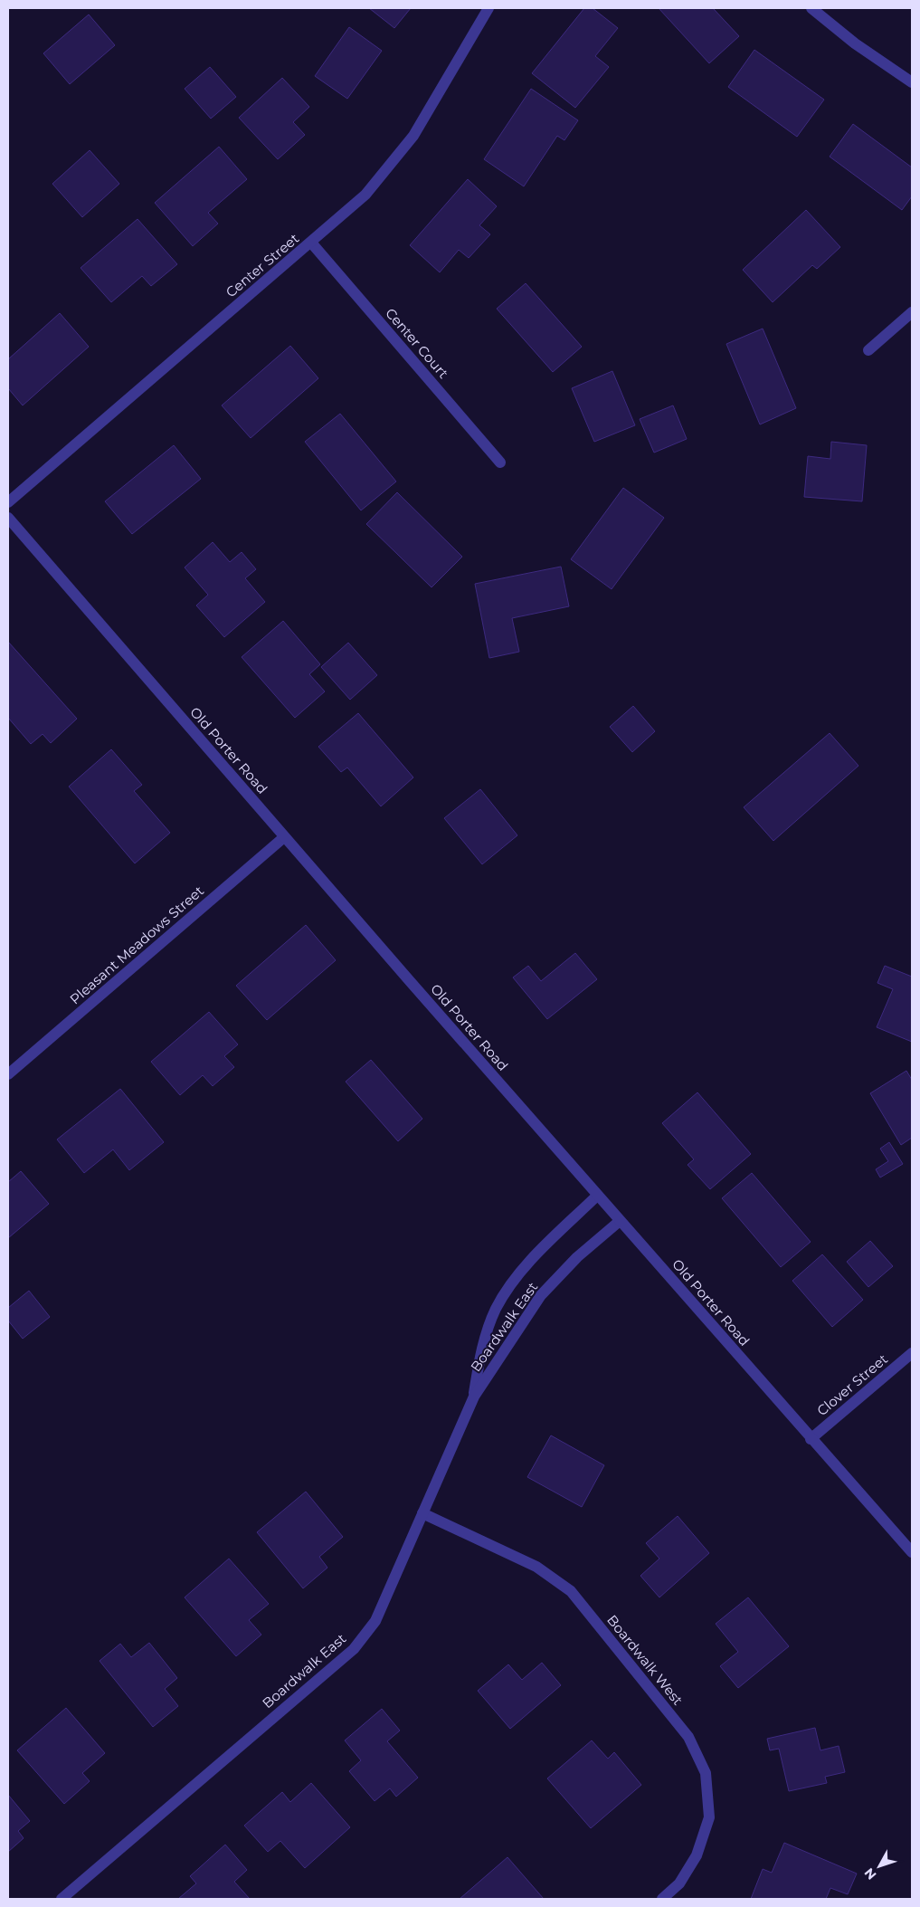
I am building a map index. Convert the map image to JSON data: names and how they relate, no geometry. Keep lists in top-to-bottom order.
{
  "streets": {
    "street": [
      "Center Street",
      "Center Court",
      "Old Porter Road",
      "Pleasant Meadows Street",
      "Boardwalk East",
      "Clover Street",
      "Boardwalk West"
    ]
  },
  "crossings": [
    ["Center Street", "Center Court"],
    ["Old Porter Road", "Pleasant Meadows Street"],
    ["Old Porter Road", "Boardwalk East"],
    ["Old Porter Road", "Clover Street"],
    ["Boardwalk East", "Boardwalk West"]
  ],
  "north": "bottom left"
}
